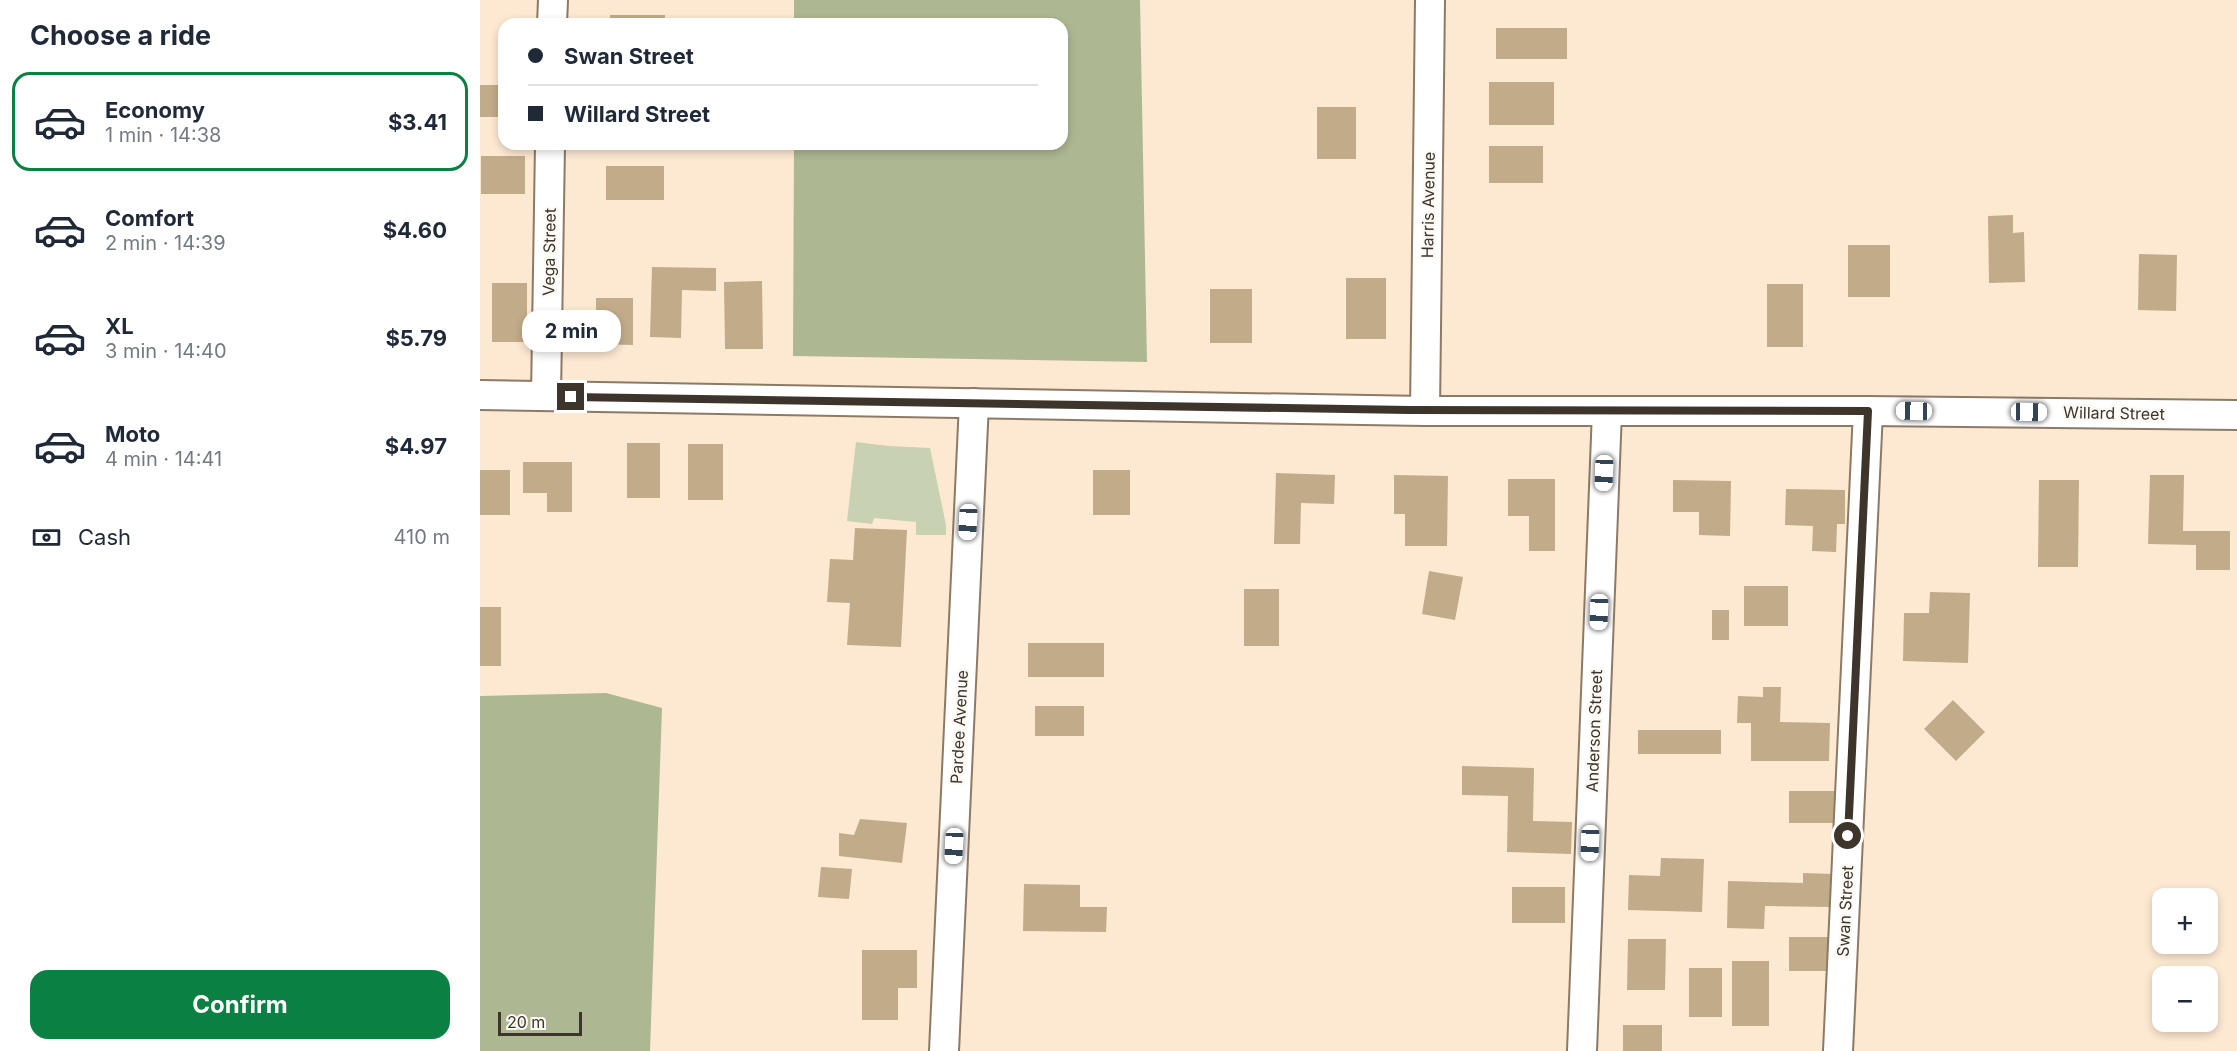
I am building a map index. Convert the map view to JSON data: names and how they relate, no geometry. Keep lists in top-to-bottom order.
{
  "streets": {
    "street": [
      "Harris Avenue",
      "Vega Street",
      "Willard Street",
      "Pardee Avenue",
      "Anderson Street",
      "Swan Street"
    ]
  },
  "crossings": [
    ["Harris Avenue", "Willard Street"],
    ["Vega Street", "Willard Street"],
    ["Willard Street", "Pardee Avenue"],
    ["Willard Street", "Anderson Street"],
    ["Willard Street", "Swan Street"]
  ],
  "scale_bar": "20 m",
  "page": {
    "heading": "Choose a ride",
    "banner": ["Swan Street", "Willard Street"],
    "list": [
      {
        "name": "Economy",
        "note": "1 min · 14:38",
        "value": "$3.41"
      },
      {
        "name": "Comfort",
        "note": "2 min · 14:39",
        "value": "$4.60"
      },
      {
        "name": "XL",
        "note": "3 min · 14:40",
        "value": "$5.79"
      },
      {
        "name": "Moto",
        "note": "4 min · 14:41",
        "value": "$4.97"
      }
    ],
    "bubble": "2 min",
    "pay": ["Cash", "410 m"],
    "map_buttons": ["+", "−"],
    "buttons": "Confirm",
    "scale": "20 m"
  }
}
